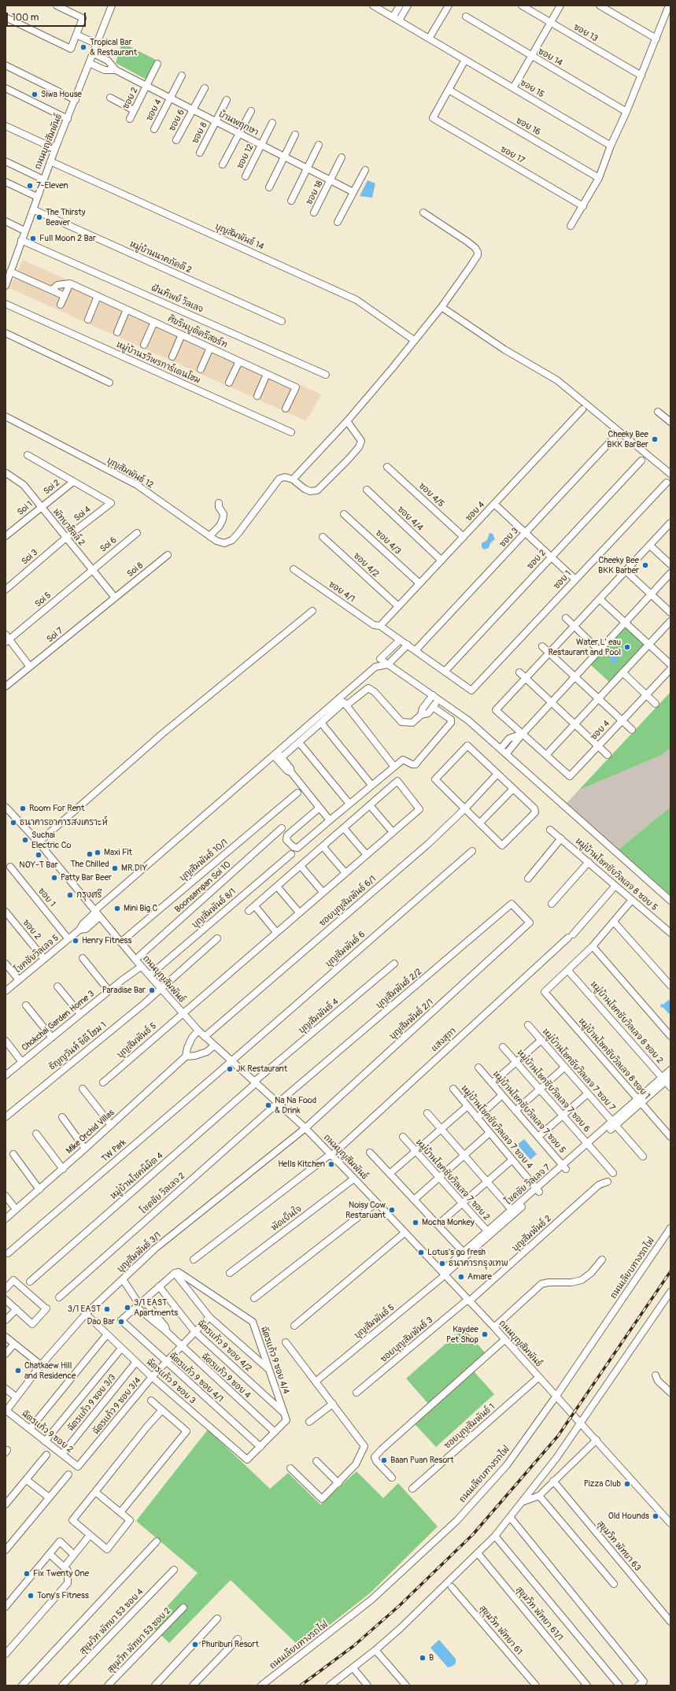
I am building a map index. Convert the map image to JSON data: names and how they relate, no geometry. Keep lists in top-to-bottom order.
{
  "streets": {
    "street": [
      "ซอย 13",
      "ซอย 14",
      "ซอย 15",
      "ซอย 2",
      "ซอย 4",
      "ซอย 6",
      "บ้านพฤกษา",
      "ซอย 16",
      "ซอย 8",
      "ถนนบุญสัมพันธ์",
      "ซอย 17",
      "ซอย 12",
      "ซอย 18",
      "บุญสัมพันธ์ 14",
      "หมู่บ้านนาคภัคดี 2",
      "ฝันทิพย์ วิลเลจ",
      "ศิขรินบูติครีสอร์ท",
      "หมู่บ้านรวิพรการ์เดนโฮม",
      "บุญสัมพันธ์ 12",
      "Soi 2",
      "ซอย 4/5",
      "Soi 1",
      "Soi 4",
      "ซอย 4/4",
      "พัทยาฮิลล์ 2",
      "ซอย 3",
      "ซอย 4/3",
      "Soi 6",
      "Soi 3",
      "ซอย 4/2",
      "Soi 8",
      "ซอย 1",
      "ซอย 4/1",
      "Soi 5",
      "Soi 7",
      "บุญสัมพันธ์ 10/1",
      "หมู่บ้านโชคชัยวิลเลจ 8 ซอย 5",
      "Boonsampan Soi 10",
      "ซอยบุญสัมพันธ์ 6/1",
      "บุญสัมพันธ์ 8/1",
      "บุญสัมพันธ์ 6",
      "โชคชัยวิลเลจ 5",
      "บุญสัมพันธ์ 2/2",
      "บุญสัมพันธ์ 4",
      "บุญสัมพันธ์ 2/1",
      "Chokchai Garden Home 3",
      "หมู่บ้านโชคชัยวิลเลจ 8 ซอย 2",
      "แสงสุภา",
      "บุญสัมพันธ์ 5",
      "ธัญญวันท์ ซิตี โฮม 1",
      "หมู่บ้านโชคชัยวิลเลจ 8 ซอย 1",
      "หมู่บ้านโชคชัยวิลเลจ 7 ซอย 7",
      "หมู่บ้านโชคชัยวิลเลจ 7 ซอย 6",
      "หมู่บ้านโชคชัยวิลเลจ 7 ซอย 5",
      "หมู่บ้านโชคชัยวิลเลจ 7 ซอย 4",
      "Mike Orchid Villas",
      "TW Park",
      "หมู่บ้านโชคนิมิต 4",
      "หมู่บ้านโชคชัยวิลเลจ 7 ซอย 2",
      "โชคชัย วิลเลจ 7",
      "โชคชัย วิลเลจ 2",
      "พัดเย็นใจ",
      "บุญสัมพันธ์ 2",
      "บุญสัมพันธ์ 3/1",
      "ถนนเลียบทางรถไฟ",
      "ซอยบุญสัมพันธ์ 3",
      "ฉัตรแก้ว 9 ซอย 4/2",
      "ฉัตรแก้ว 9 ซอย 4/4",
      "ฉัตรแก้ว 9 ซอย 4",
      "ฉัตรแก้ว 9 ซอย 4/1",
      "ฉัตรแก้ว 9 ซอย 3",
      "ฉัตรแก้ว 9 ซอย 3/3",
      "ฉัตรแก้ว 9 ซอย 3/4",
      "ซอยบุญสัมพันธ์ 1",
      "ฉัตรแก้ว 9 ซอย 2",
      "สุขุมวิท พัทยา 63",
      "สุขุมวิท พัทยา 61/1",
      "สุขุมวิท พัทยา 53 ซอย 4",
      "สุขุมวิท พัทยา 61",
      "สุขุมวิท พัทยา 53 ซอย 2"
    ]
  },
  "crossings": [
    ["ซอย 2", "บ้านพฤกษา"],
    ["ซอย 2", "ซอย 4/1"],
    ["ซอย 2", "โชคชัยวิลเลจ 5"],
    ["ซอย 4", "บ้านพฤกษา"],
    ["ซอย 4", "ซอย 4/5"],
    ["ซอย 4", "ซอย 4/4"],
    ["ซอย 4", "ซอย 4/3"],
    ["ซอย 4", "ซอย 4/2"],
    ["ซอย 4", "ซอย 4/1"],
    ["ซอย 6", "บ้านพฤกษา"],
    ["บ้านพฤกษา", "ซอย 8"],
    ["บ้านพฤกษา", "ถนนบุญสัมพันธ์"],
    ["บ้านพฤกษา", "ซอย 12"],
    ["บ้านพฤกษา", "ซอย 18"],
    ["ซอย 16", "ซอย 17"],
    ["ถนนบุญสัมพันธ์", "บุญสัมพันธ์ 14"],
    ["ถนนบุญสัมพันธ์", "หมู่บ้านนาคภัคดี 2"],
    ["ถนนบุญสัมพันธ์", "ฝันทิพย์ วิลเลจ"],
    ["ถนนบุญสัมพันธ์", "บุญสัมพันธ์ 10/1"],
    ["ถนนบุญสัมพันธ์", "Boonsampan Soi 10"],
    ["ถนนบุญสัมพันธ์", "ซอยบุญสัมพันธ์ 6/1"],
    ["ถนนบุญสัมพันธ์", "บุญสัมพันธ์ 8/1"],
    ["ถนนบุญสัมพันธ์", "บุญสัมพันธ์ 6"],
    ["ถนนบุญสัมพันธ์", "โชคชัยวิลเลจ 5"],
    ["ถนนบุญสัมพันธ์", "บุญสัมพันธ์ 2/2"],
    ["ถนนบุญสัมพันธ์", "บุญสัมพันธ์ 4"],
    ["ถนนบุญสัมพันธ์", "บุญสัมพันธ์ 2/1"],
    ["ถนนบุญสัมพันธ์", "แสงสุภา"],
    ["ถนนบุญสัมพันธ์", "บุญสัมพันธ์ 5"],
    ["ถนนบุญสัมพันธ์", "ธัญญวันท์ ซิตี โฮม 1"],
    ["ถนนบุญสัมพันธ์", "TW Park"],
    ["ถนนบุญสัมพันธ์", "หมู่บ้านโชคนิมิต 4"],
    ["ถนนบุญสัมพันธ์", "โชคชัย วิลเลจ 7"],
    ["ถนนบุญสัมพันธ์", "โชคชัย วิลเลจ 2"],
    ["ถนนบุญสัมพันธ์", "พัดเย็นใจ"],
    ["ถนนบุญสัมพันธ์", "บุญสัมพันธ์ 2"],
    ["ถนนบุญสัมพันธ์", "บุญสัมพันธ์ 3/1"],
    ["ถนนบุญสัมพันธ์", "ถนนเลียบทางรถไฟ"],
    ["ถนนบุญสัมพันธ์", "ซอยบุญสัมพันธ์ 3"],
    ["ถนนบุญสัมพันธ์", "ซอยบุญสัมพันธ์ 1"],
    ["Soi 2", "Soi 1"],
    ["Soi 2", "Soi 4"],
    ["Soi 2", "พัทยาฮิลล์ 2"],
    ["Soi 1", "พัทยาฮิลล์ 2"],
    ["Soi 4", "พัทยาฮิลล์ 2"],
    ["Soi 4", "Soi 3"],
    ["พัทยาฮิลล์ 2", "Soi 6"],
    ["พัทยาฮิลล์ 2", "Soi 3"],
    ["พัทยาฮิลล์ 2", "Soi 8"],
    ["พัทยาฮิลล์ 2", "Soi 5"],
    ["พัทยาฮิลล์ 2", "Soi 7"],
    ["ซอย 3", "ซอย 4/1"],
    ["Soi 6", "Soi 5"],
    ["Soi 8", "Soi 7"],
    ["ซอย 1", "ซอย 4/1"],
    ["ซอย 1", "โชคชัยวิลเลจ 5"],
    ["หมู่บ้านโชคชัยวิลเลจ 8 ซอย 5", "แสงสุภา"],
    ["Boonsampan Soi 10", "Chokchai Garden Home 3"],
    ["บุญสัมพันธ์ 6", "TW Park"],
    ["บุญสัมพันธ์ 2/2", "บุญสัมพันธ์ 2/1"],
    ["บุญสัมพันธ์ 2/2", "โชคชัย วิลเลจ 2"],
    ["บุญสัมพันธ์ 4", "หมู่บ้านโชคนิมิต 4"],
    ["บุญสัมพันธ์ 2/1", "บุญสัมพันธ์ 3/1"],
    ["หมู่บ้านโชคชัยวิลเลจ 8 ซอย 2", "หมู่บ้านโชคชัยวิลเลจ 8 ซอย 1"],
    ["หมู่บ้านโชคชัยวิลเลจ 8 ซอย 2", "โชคชัย วิลเลจ 7"],
    ["บุญสัมพันธ์ 5", "โชคชัย วิลเลจ 7"],
    ["หมู่บ้านโชคชัยวิลเลจ 8 ซอย 1", "โชคชัย วิลเลจ 7"],
    ["หมู่บ้านโชคชัยวิลเลจ 7 ซอย 7", "โชคชัย วิลเลจ 7"],
    ["หมู่บ้านโชคชัยวิลเลจ 7 ซอย 6", "โชคชัย วิลเลจ 7"],
    ["หมู่บ้านโชคชัยวิลเลจ 7 ซอย 5", "โชคชัย วิลเลจ 7"],
    ["หมู่บ้านโชคชัยวิลเลจ 7 ซอย 4", "โชคชัย วิลเลจ 7"],
    ["หมู่บ้านโชคชัยวิลเลจ 7 ซอย 2", "โชคชัย วิลเลจ 7"],
    ["บุญสัมพันธ์ 2", "ซอยบุญสัมพันธ์ 3"],
    ["บุญสัมพันธ์ 3/1", "ฉัตรแก้ว 9 ซอย 4"],
    ["บุญสัมพันธ์ 3/1", "ฉัตรแก้ว 9 ซอย 3"],
    ["บุญสัมพันธ์ 3/1", "ฉัตรแก้ว 9 ซอย 2"],
    ["ฉัตรแก้ว 9 ซอย 4/2", "ฉัตรแก้ว 9 ซอย 4/4"],
    ["ฉัตรแก้ว 9 ซอย 4/2", "ฉัตรแก้ว 9 ซอย 3/4"],
    ["ฉัตรแก้ว 9 ซอย 4/4", "ฉัตรแก้ว 9 ซอย 4"],
    ["ฉัตรแก้ว 9 ซอย 4", "ฉัตรแก้ว 9 ซอย 4/1"],
    ["ฉัตรแก้ว 9 ซอย 4", "ฉัตรแก้ว 9 ซอย 3/4"],
    ["ฉัตรแก้ว 9 ซอย 4/1", "ฉัตรแก้ว 9 ซอย 3"],
    ["ฉัตรแก้ว 9 ซอย 4/1", "ฉัตรแก้ว 9 ซอย 3/4"],
    ["ฉัตรแก้ว 9 ซอย 3", "ฉัตรแก้ว 9 ซอย 3/3"],
    ["ฉัตรแก้ว 9 ซอย 3", "ฉัตรแก้ว 9 ซอย 3/4"],
    ["ฉัตรแก้ว 9 ซอย 3/3", "ฉัตรแก้ว 9 ซอย 2"],
    ["ฉัตรแก้ว 9 ซอย 3/4", "ฉัตรแก้ว 9 ซอย 2"]
  ],
  "places": [
    "Tropical Bar & Restaurant",
    "Siwa House",
    "7-Eleven",
    "The Thirsty Beaver",
    "Full Moon 2 Bar",
    "Cheeky Bee BKK BarBer",
    "Cheeky Bee BKK Barber",
    "Water L' eau Restaurant and Pool",
    "Room For Rent",
    "ธนาคารอาคารสงเคราะห์",
    "Suchai Electric Co",
    "Maxi Fit",
    "The Chilled",
    "NOY-T Bar",
    "MR.DIY",
    "Patty Bar Beer",
    "กรุงศรี",
    "Mini Big C",
    "Henry Fitness",
    "Paradise Bar",
    "JK Restaurant",
    "Na Na Food & Drink",
    "Hells Kitchen",
    "Noisy Cow Restaruant",
    "Mocha Monkey",
    "Lotus's go fresh",
    "ธนาคารกรุงเทพ",
    "Amare",
    "3/1 EAST Apartments",
    "3/1 EAST",
    "Dao Bar",
    "Kaydee Pet Shop",
    "Chatkaew Hill and Residence",
    "Baan Puan Resort",
    "Pizza Club",
    "Old Hounds",
    "Fix Twenty One",
    "Tony's Fitness",
    "Phuriburi Resort",
    "B"
  ],
  "scale_bar": "100 m"
}
